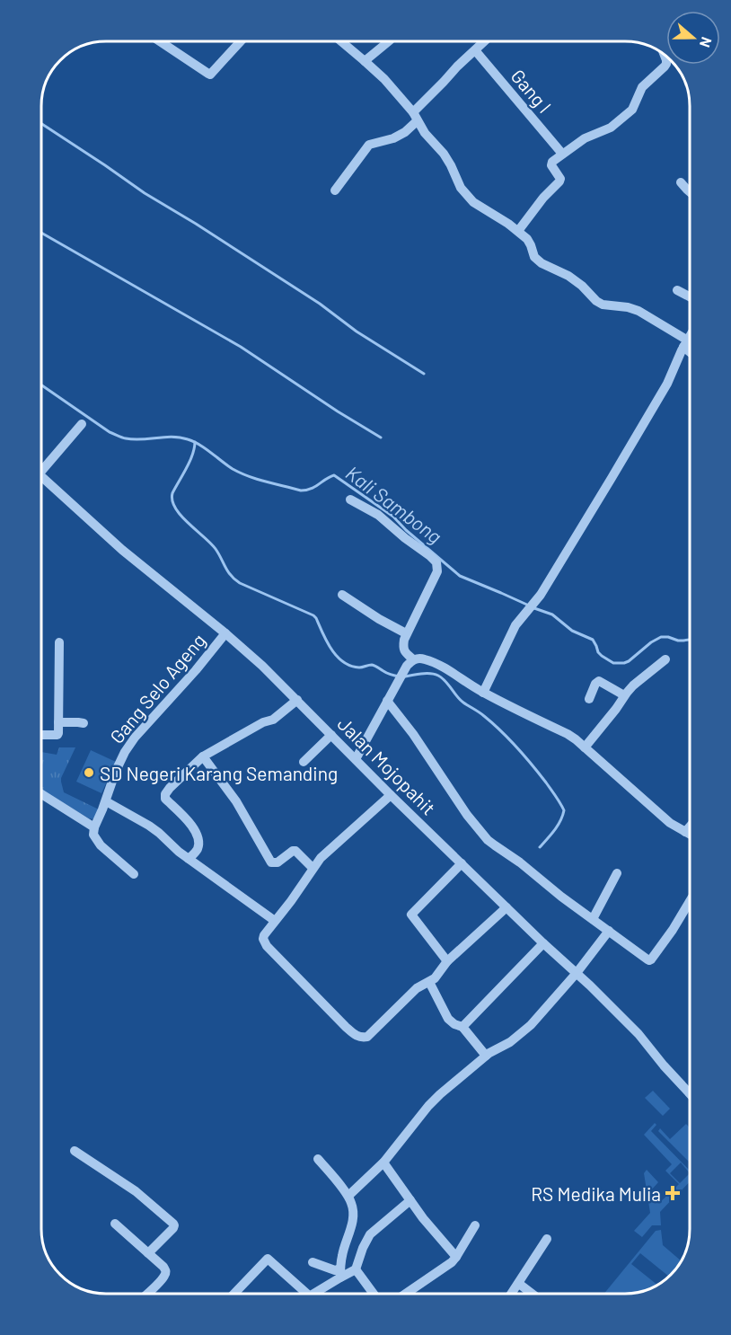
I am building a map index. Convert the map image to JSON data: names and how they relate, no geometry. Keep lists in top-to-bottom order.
{
  "streets": {
    "street": ["Gang I", "Gang Selo Ageng", "Jalan Mojopahit"]
  },
  "crossings": [
    ["Gang Selo Ageng", "Jalan Mojopahit"]
  ],
  "water": ["Kali Sambong"],
  "places": {
    "other": ["SD Negeri Karang Semanding"],
    "health": ["RS Medika Mulia"]
  },
  "north": "right"
}
